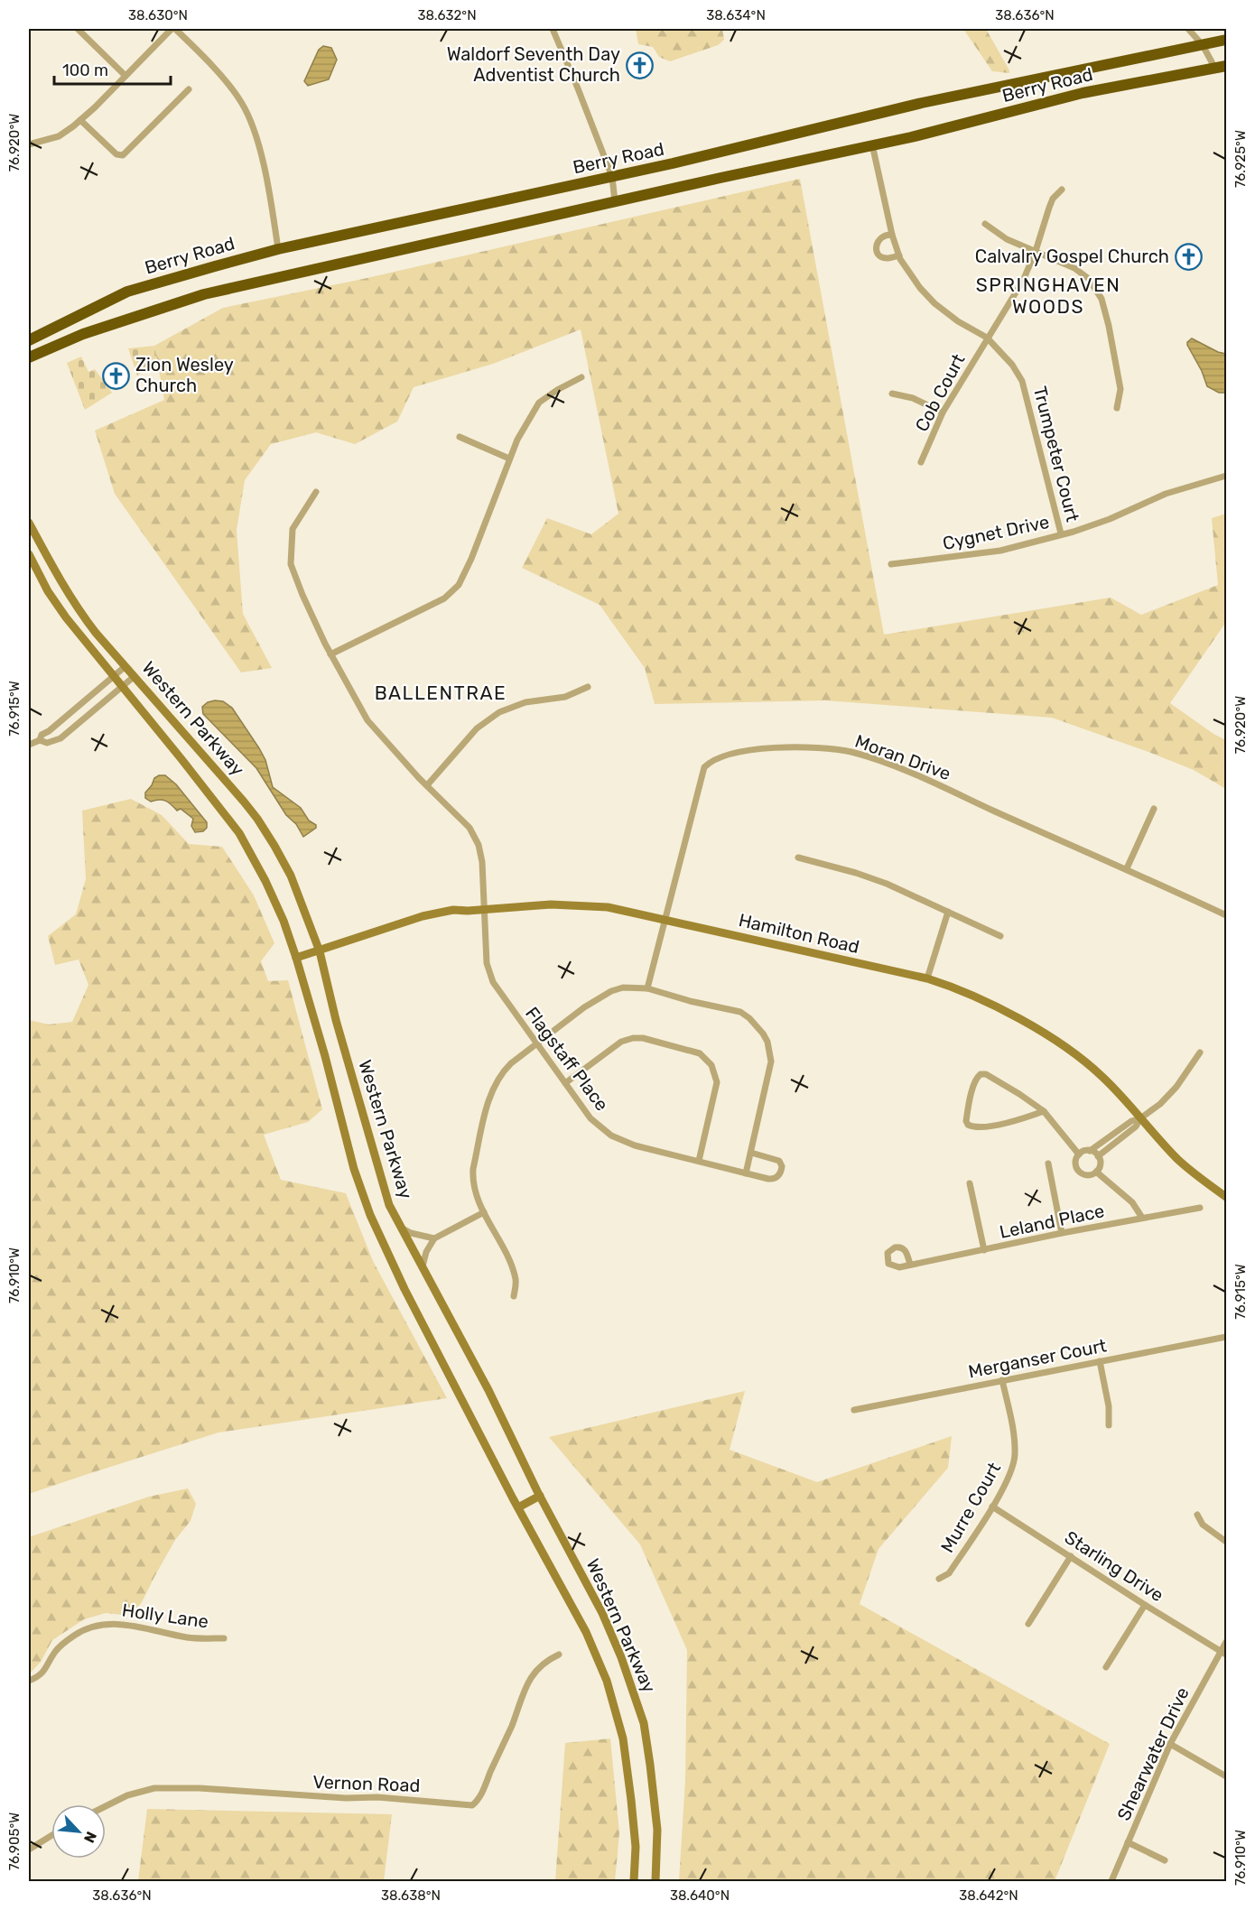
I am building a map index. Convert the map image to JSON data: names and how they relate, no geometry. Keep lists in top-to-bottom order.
{
  "streets": {
    "highway": ["Berry Road"],
    "main road": ["Western Parkway", "Hamilton Road"],
    "street": [
      "Cob Court",
      "Trumpeter Court",
      "Cygnet Drive",
      "Moran Drive",
      "Flagstaff Place",
      "Leland Place",
      "Merganser Court",
      "Murre Court",
      "Starling Drive",
      "Holly Lane",
      "Shearwater Drive",
      "Vernon Road"
    ]
  },
  "crossings": [
    ["Berry Road", "Trumpeter Court"],
    ["Cob Court", "Trumpeter Court"],
    ["Trumpeter Court", "Cygnet Drive"],
    ["Western Parkway", "Hamilton Road"],
    ["Moran Drive", "Hamilton Road"],
    ["Hamilton Road", "Flagstaff Place"],
    ["Merganser Court", "Murre Court"],
    ["Murre Court", "Starling Drive"],
    ["Starling Drive", "Shearwater Drive"]
  ],
  "districts": ["SPRINGHAVEN WOODS", "BALLENTRAE"],
  "places": {
    "church": ["Waldorf Seventh Day Adventist Church", "Calvalry Gospel Church", "Zion Wesley Church"]
  },
  "scale_bar": "100 m",
  "north": "bottom right",
  "coordinates": [
    "38.630°N",
    "38.632°N",
    "38.634°N",
    "38.636°N",
    "76.920°W",
    "76.925°W",
    "76.915°W",
    "76.910°W",
    "76.905°W",
    "38.638°N",
    "38.640°N",
    "38.642°N"
  ]
}
